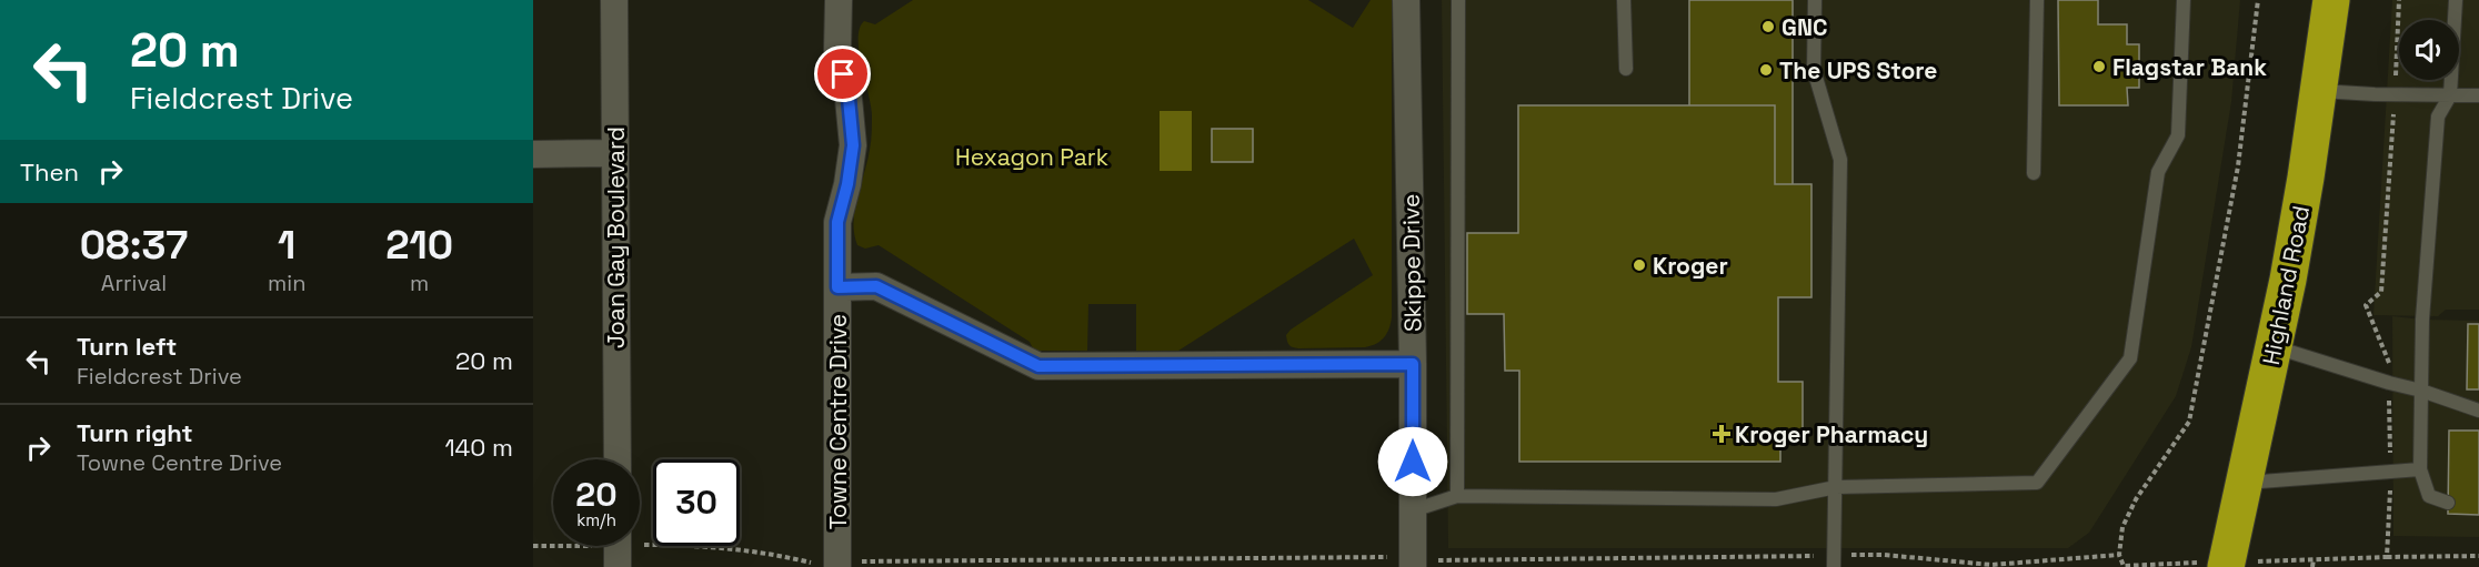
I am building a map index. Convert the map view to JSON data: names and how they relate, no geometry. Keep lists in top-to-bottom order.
{
  "streets": {
    "highway": ["Highland Road"],
    "street": ["Joan Gay Boulevard", "Skippe Drive", "Towne Centre Drive"]
  },
  "parks": ["Hexagon Park"],
  "places": {
    "other": [
      "GNC",
      "Flagstar Bank",
      "The UPS Store",
      "Kroger"
    ],
    "health": ["Kroger Pharmacy"]
  },
  "page": {
    "turn": ["20 m", "Fieldcrest Drive"],
    "then": "Then",
    "eta": [
      "08:37",
      "Arrival",
      "1",
      "min",
      "210",
      "m"
    ],
    "list": [
      {
        "name": "Turn left",
        "note": "Fieldcrest Drive",
        "value": "20 m"
      },
      {
        "name": "Turn right",
        "note": "Towne Centre Drive",
        "value": "140 m"
      }
    ],
    "speed": "20 km/h",
    "limit": "30"
  }
}
